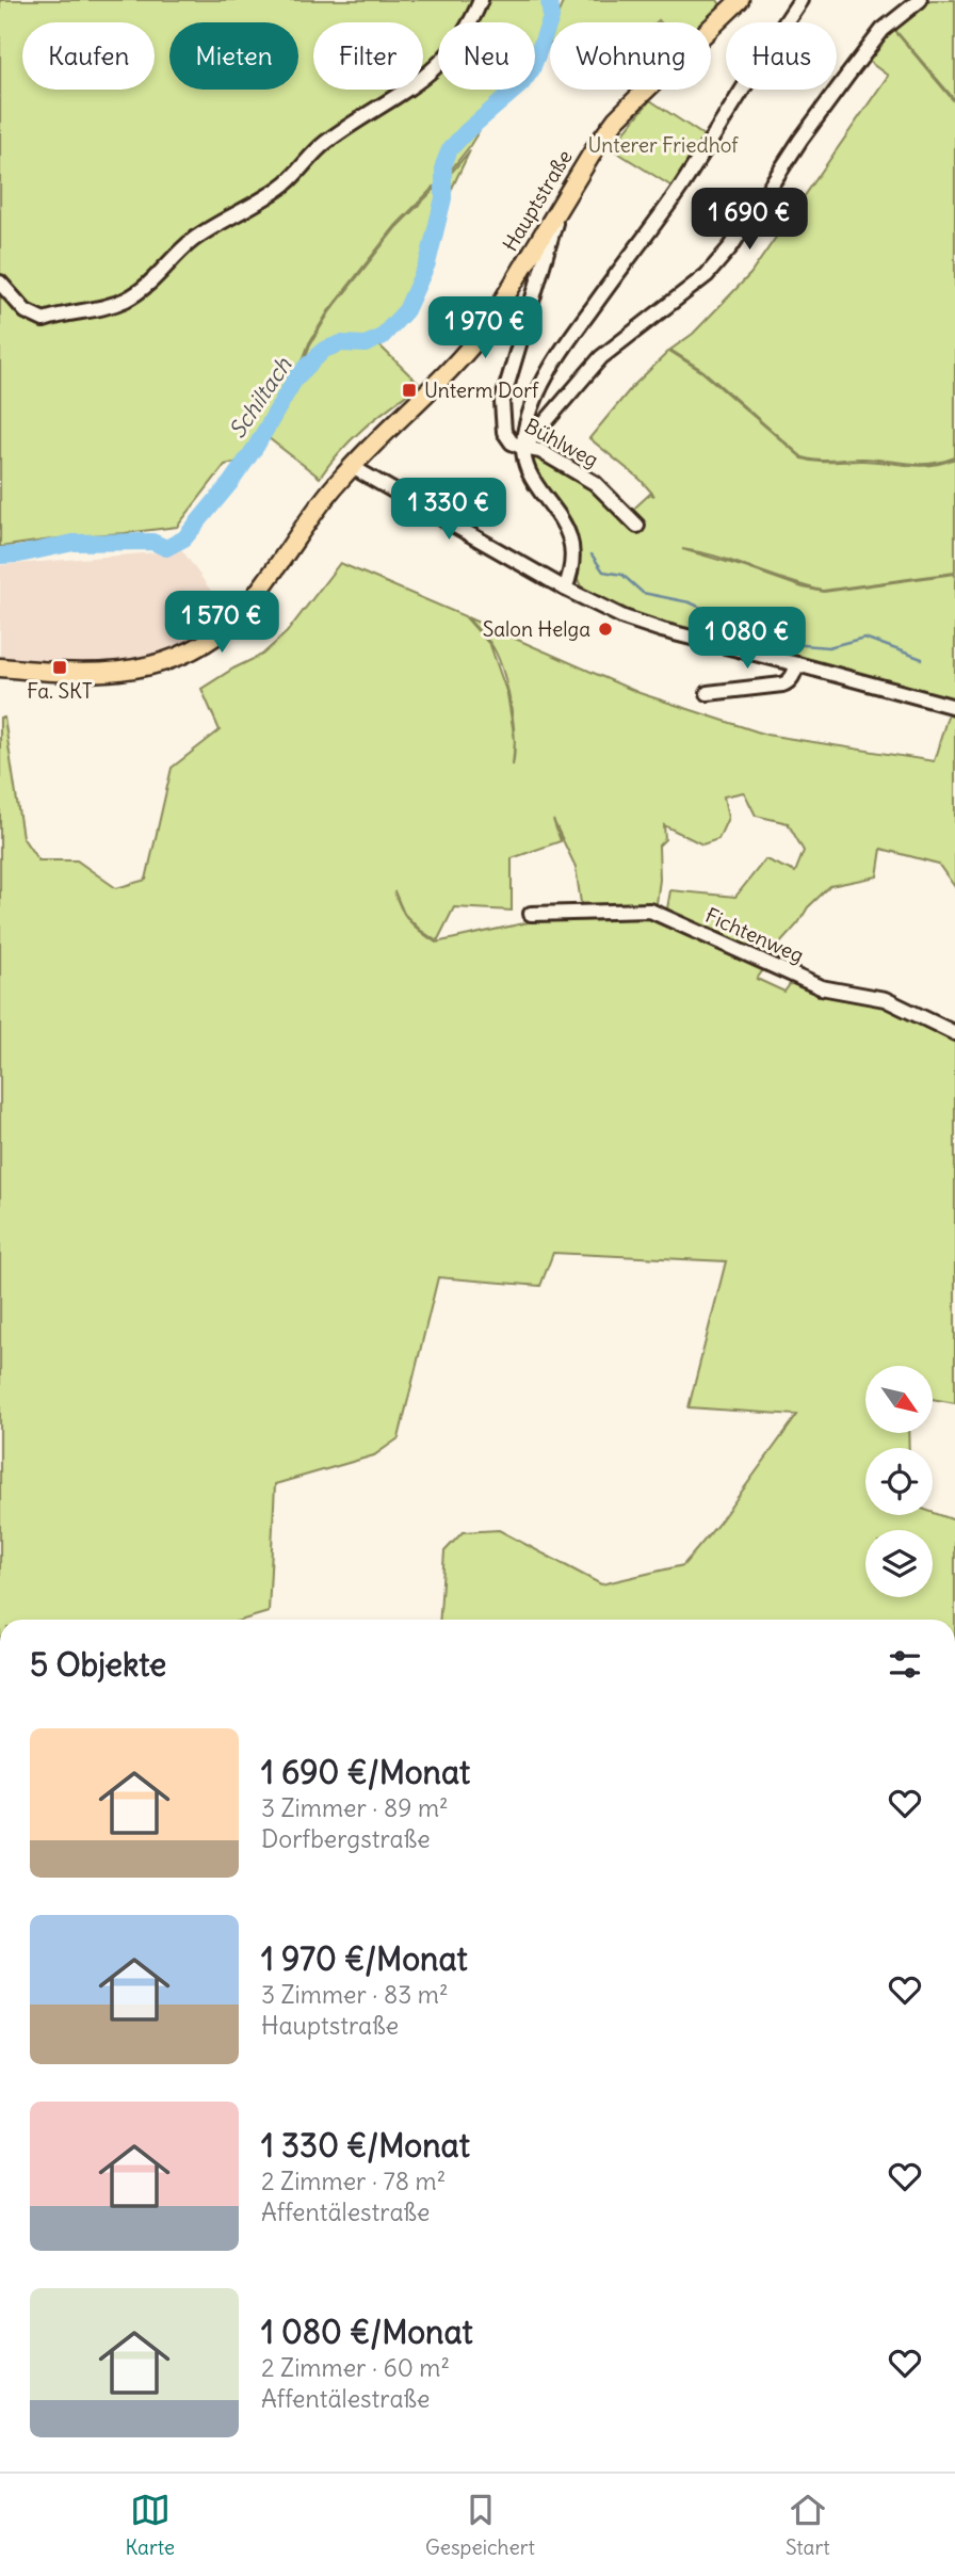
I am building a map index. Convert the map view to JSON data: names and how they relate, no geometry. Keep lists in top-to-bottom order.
{
  "streets": {
    "main road": ["Hauptstraße"],
    "street": ["Bühlweg", "Fichtenweg"]
  },
  "crossings": [
    ["Hauptstraße", "Bühlweg"]
  ],
  "water": ["Schiltach"],
  "parks": ["Unterer Friedhof"],
  "places": {
    "transit": ["Unterm Dorf", "Fa. SKT"],
    "other": ["Salon Helga"]
  },
  "north": "bottom right",
  "page": {
    "chip": [
      "Kaufen",
      "Mieten",
      "Filter",
      "Neu",
      "Wohnung",
      "Haus"
    ],
    "price": [
      "1 690 €",
      "1 970 €",
      "1 330 €",
      "1 570 €",
      "1 080 €"
    ],
    "heading": "5 Objekte",
    "list": [
      {
        "name": "1 690 €/Monat",
        "note": "3 Zimmer · 89 m² · Dorfbergstraße"
      },
      {
        "name": "1 970 €/Monat",
        "note": "3 Zimmer · 83 m² · Hauptstraße"
      },
      {
        "name": "1 330 €/Monat",
        "note": "2 Zimmer · 78 m² · Affentälestraße"
      },
      {
        "name": "1 080 €/Monat",
        "note": "2 Zimmer · 60 m² · Affentälestraße"
      }
    ],
    "tabs": ["Karte", "Gespeichert", "Start"]
  }
}
